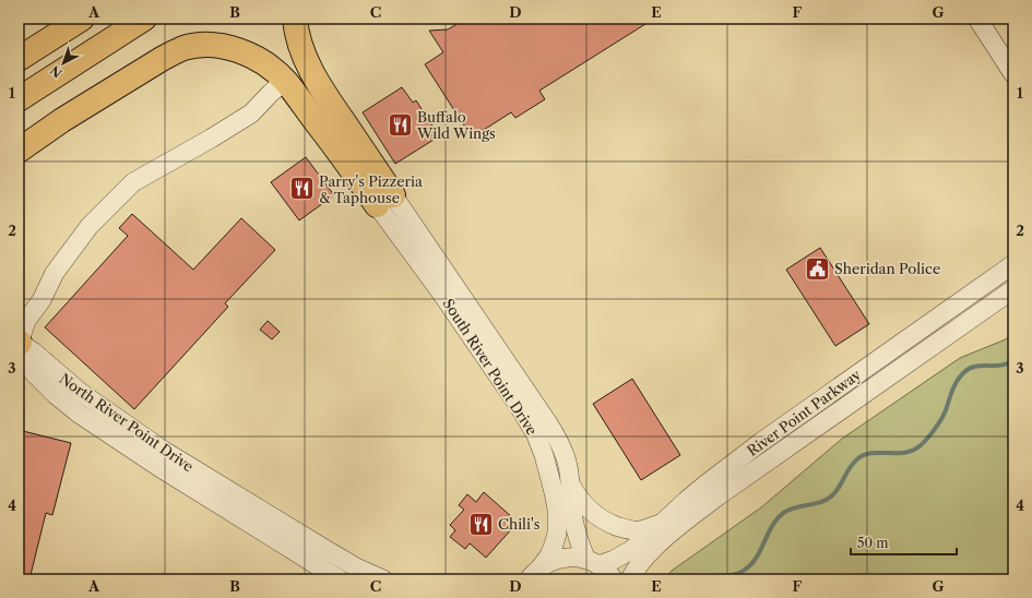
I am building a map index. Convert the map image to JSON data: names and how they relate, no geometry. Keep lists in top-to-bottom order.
{
  "streets": {
    "street": ["South River Point Drive", "River Point Parkway", "North River Point Drive"]
  },
  "crossings": [
    ["South River Point Drive", "River Point Parkway"]
  ],
  "places": {
    "restaurant": ["Buffalo Wild Wings", "Parry's Pizzeria & Taphouse", "Chili's"],
    "public building": ["Sheridan Police"]
  },
  "scale_bar": "50 m",
  "north": "bottom left",
  "grid": {
    "columns": [
      "A",
      "B",
      "C",
      "D",
      "E",
      "F",
      "G"
    ],
    "rows": [
      "1",
      "2",
      "3",
      "4"
    ]
  }
}
